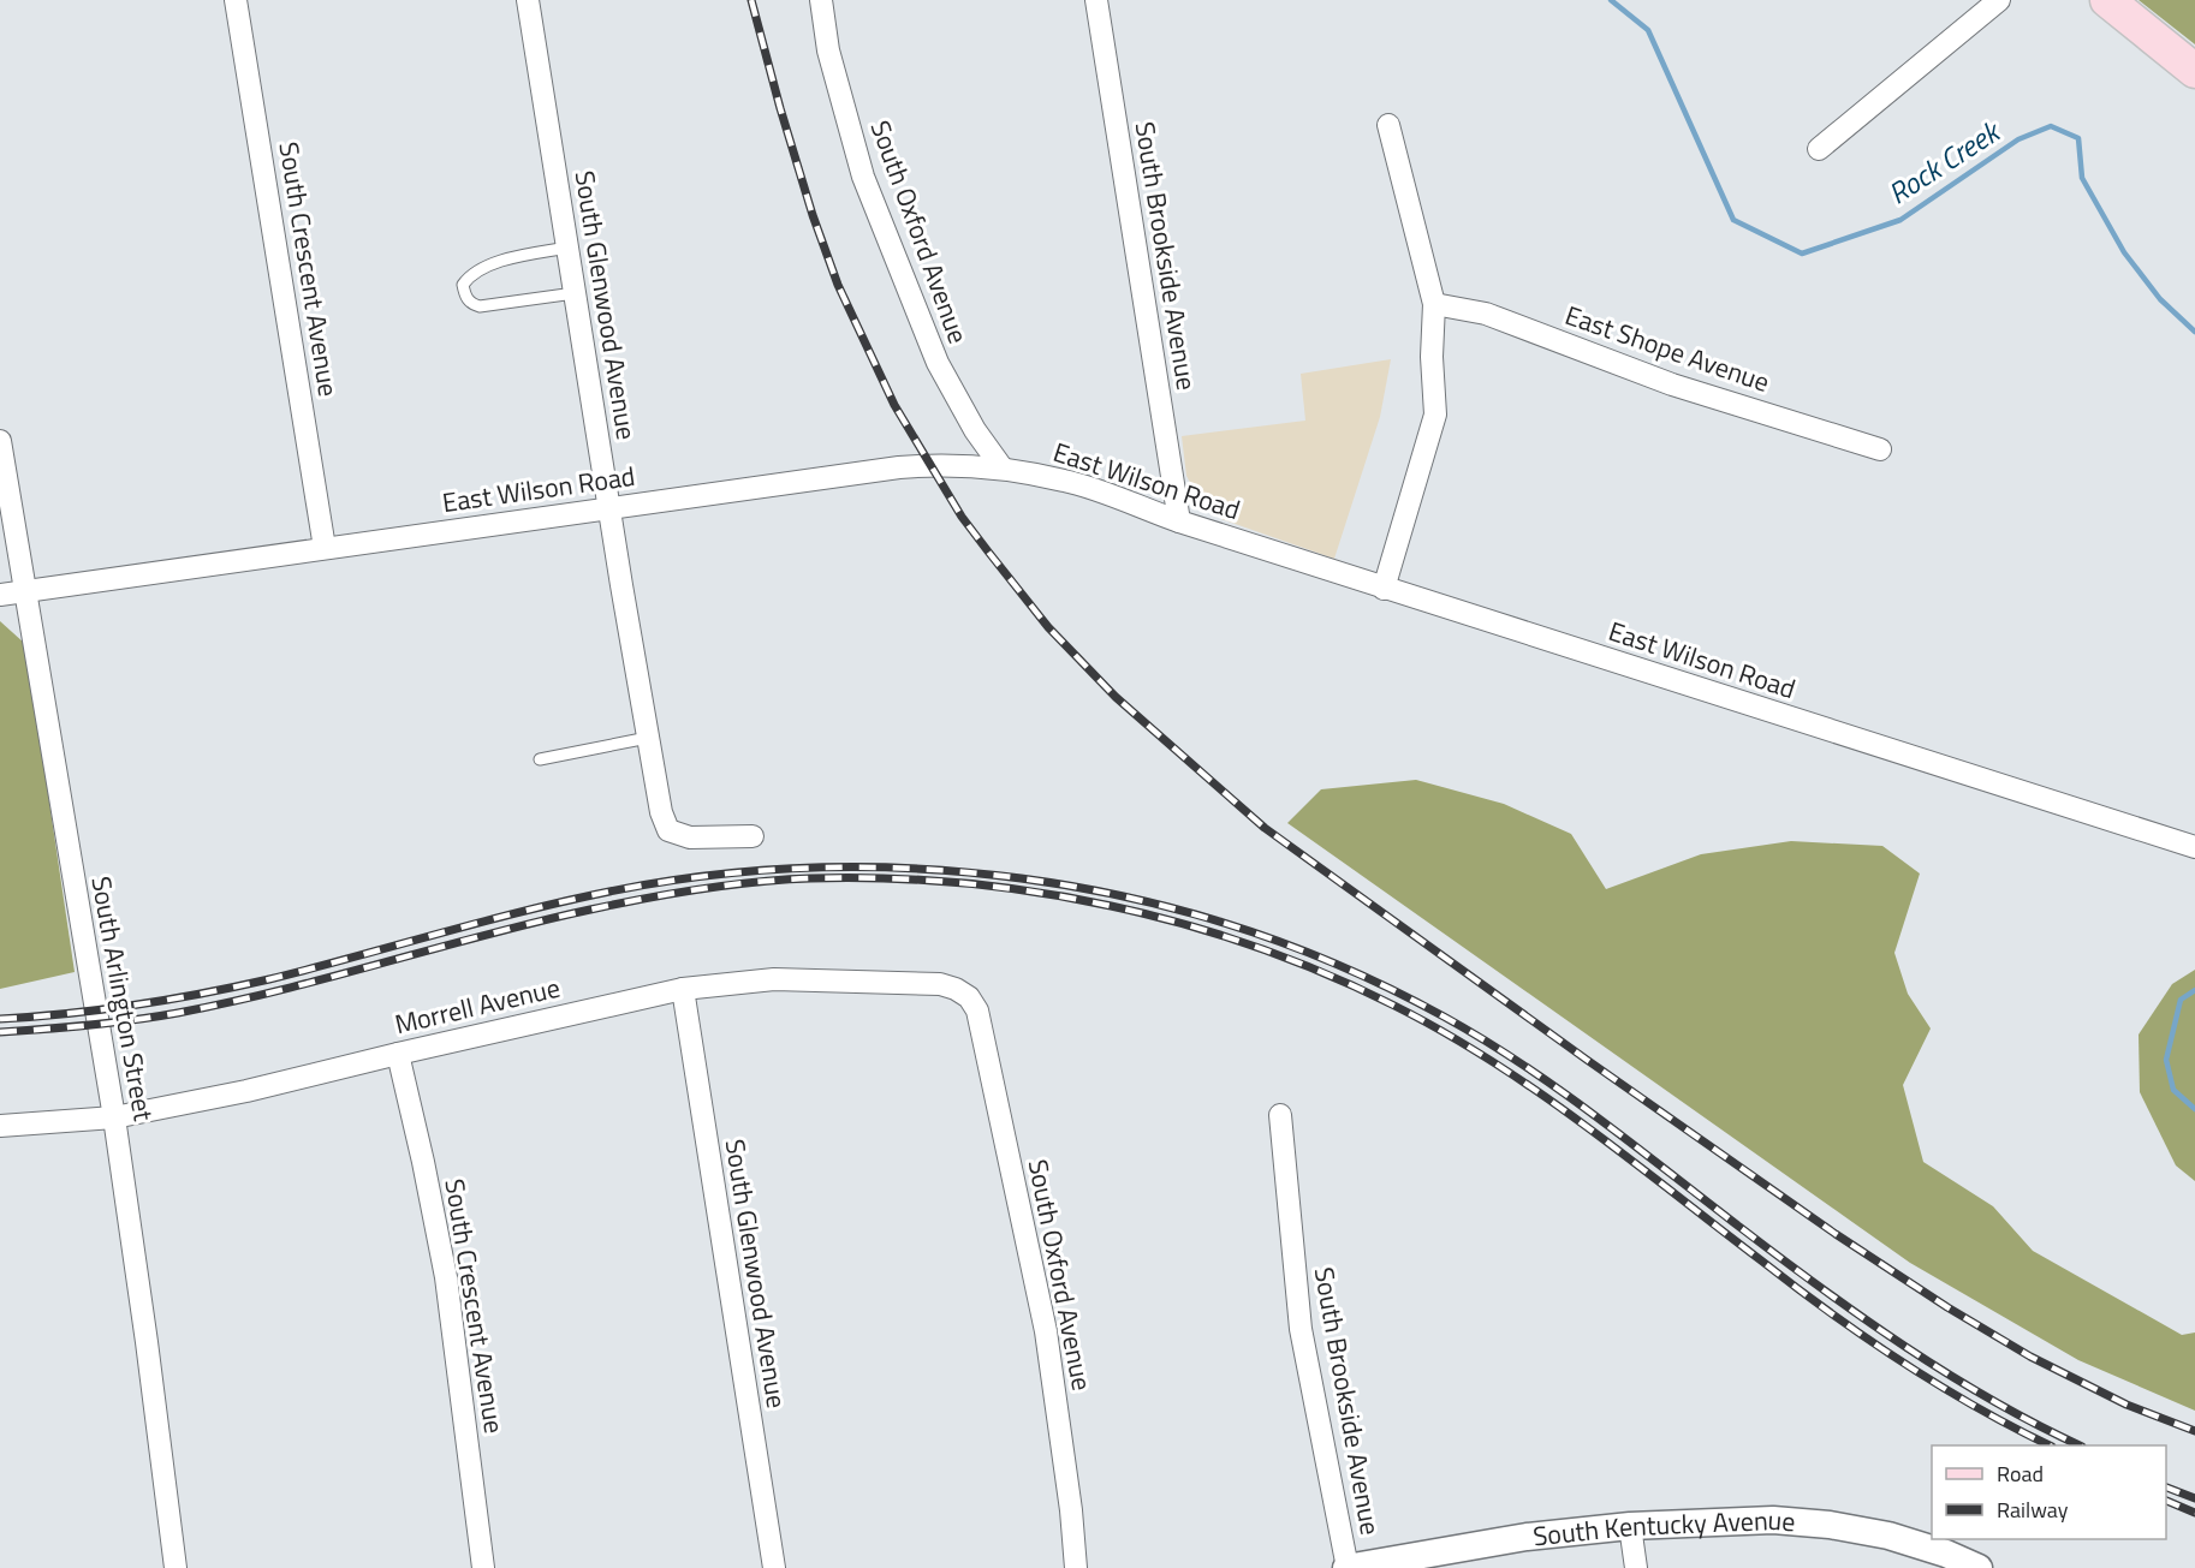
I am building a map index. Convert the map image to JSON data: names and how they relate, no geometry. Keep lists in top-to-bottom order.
{
  "streets": {
    "street": [
      "South Oxford Avenue",
      "South Brookside Avenue",
      "South Crescent Avenue",
      "South Glenwood Avenue",
      "East Shope Avenue",
      "East Wilson Road",
      "South Arlington Street",
      "Morrell Avenue",
      "South Kentucky Avenue"
    ]
  },
  "crossings": [
    ["South Oxford Avenue", "East Wilson Road"],
    ["South Oxford Avenue", "Morrell Avenue"],
    ["South Brookside Avenue", "East Wilson Road"],
    ["South Brookside Avenue", "South Kentucky Avenue"],
    ["South Crescent Avenue", "East Wilson Road"],
    ["South Crescent Avenue", "Morrell Avenue"],
    ["South Glenwood Avenue", "East Wilson Road"],
    ["South Glenwood Avenue", "Morrell Avenue"],
    ["East Wilson Road", "South Arlington Street"],
    ["South Arlington Street", "Morrell Avenue"]
  ],
  "water": ["Rock Creek"],
  "legend": ["Road", "Railway"]
}
